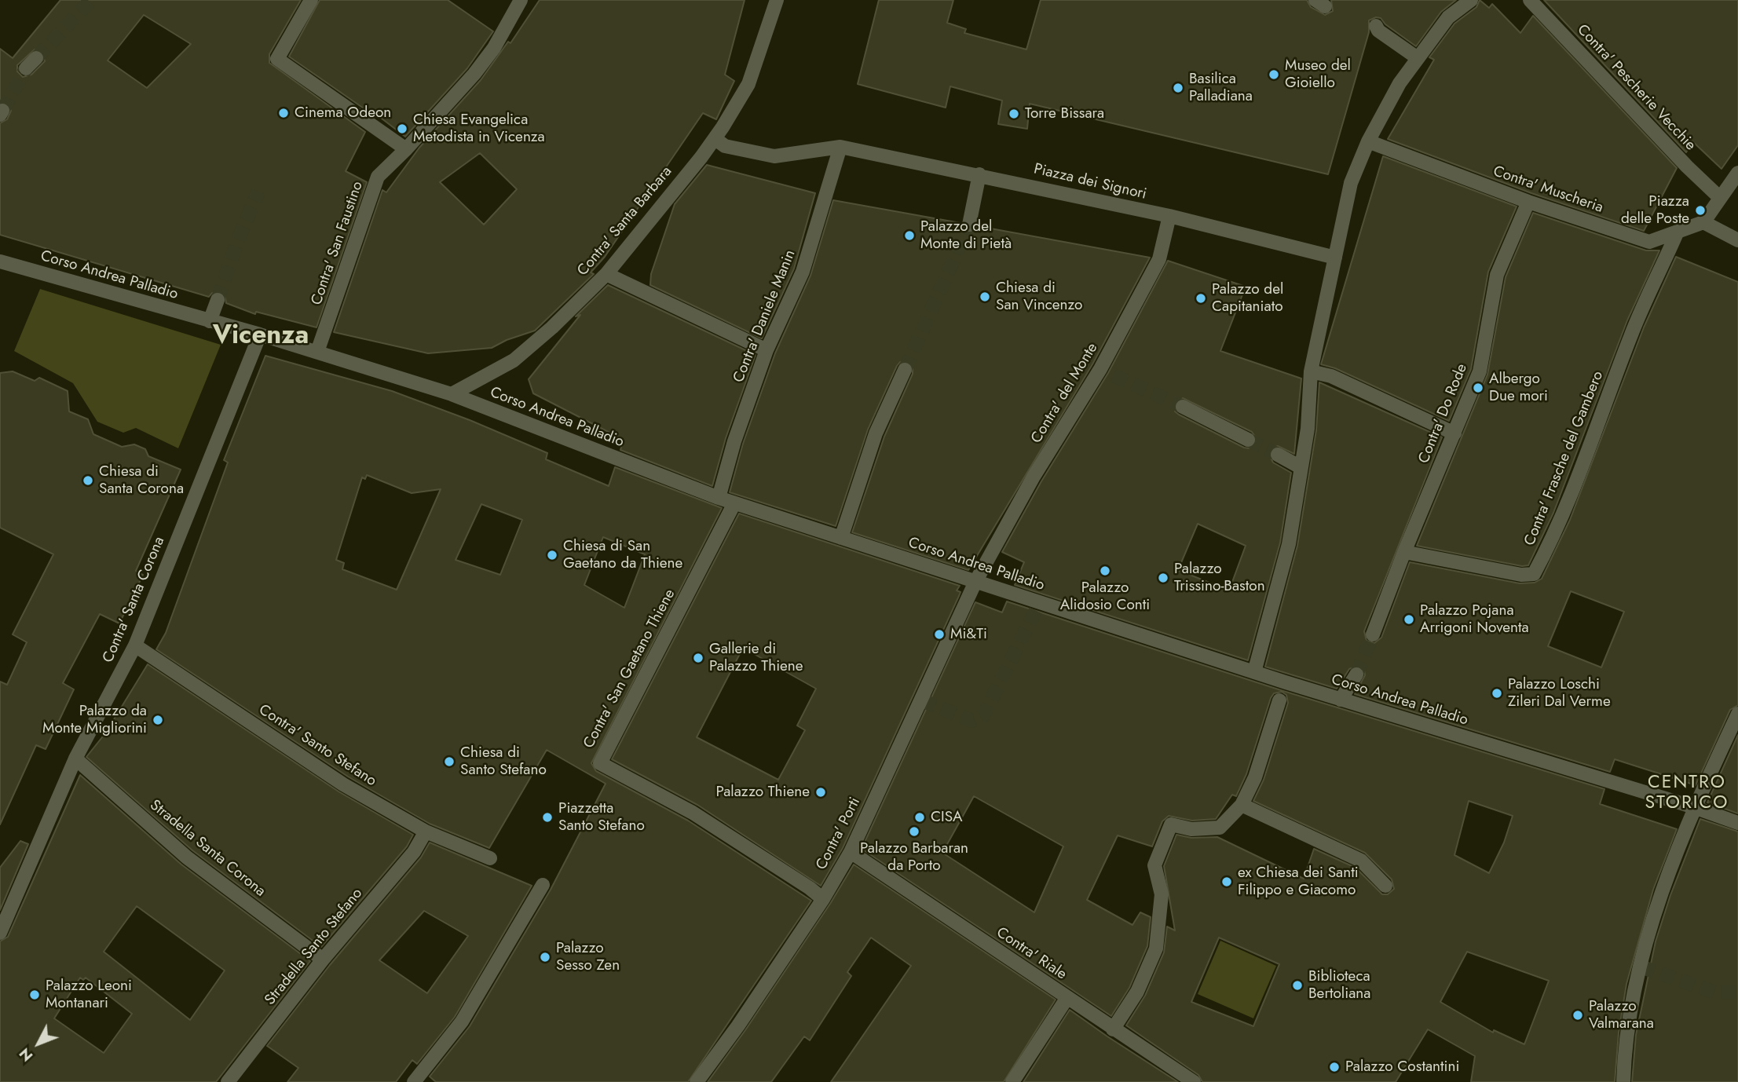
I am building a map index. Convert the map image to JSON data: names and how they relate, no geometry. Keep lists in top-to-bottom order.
{
  "streets": {
    "street": [
      "Contra' Pescherie Vecchie",
      "Piazza dei Signori",
      "Contra' Muscheria",
      "Contra' Santa Barbara",
      "Contra' San Faustino",
      "Corso Andrea Palladio",
      "Contra' Daniele Manin",
      "Contra' del Monte",
      "Contra' Do Rode",
      "Contra' Frasche del Gambero",
      "Contra' Santa Corona",
      "Contra' San Gaetano Thiene",
      "Contra' Santo Stefano",
      "Contra' Porti",
      "Stradella Santa Corona",
      "Stradella Santo Stefano",
      "Contra' Riale"
    ]
  },
  "crossings": [
    ["Piazza dei Signori", "Contra' Santa Barbara"],
    ["Piazza dei Signori", "Contra' Daniele Manin"],
    ["Piazza dei Signori", "Contra' del Monte"],
    ["Contra' Muscheria", "Contra' Do Rode"],
    ["Contra' Muscheria", "Contra' Frasche del Gambero"],
    ["Contra' Santa Barbara", "Corso Andrea Palladio"],
    ["Contra' San Faustino", "Corso Andrea Palladio"],
    ["Corso Andrea Palladio", "Contra' Daniele Manin"],
    ["Corso Andrea Palladio", "Contra' del Monte"],
    ["Corso Andrea Palladio", "Contra' Santa Corona"],
    ["Corso Andrea Palladio", "Contra' San Gaetano Thiene"],
    ["Corso Andrea Palladio", "Contra' Porti"],
    ["Contra' del Monte", "Contra' Porti"],
    ["Contra' Do Rode", "Contra' Frasche del Gambero"],
    ["Contra' Santa Corona", "Contra' Santo Stefano"],
    ["Contra' Santa Corona", "Stradella Santa Corona"],
    ["Contra' San Gaetano Thiene", "Contra' Porti"],
    ["Contra' Santo Stefano", "Stradella Santo Stefano"],
    ["Contra' Porti", "Contra' Riale"],
    ["Stradella Santa Corona", "Stradella Santo Stefano"]
  ],
  "districts": ["Vicenza", "CENTRO STORICO"],
  "places": [
    "Museo del Gioiello",
    "Basilica Palladiana",
    "Cinema Odeon",
    "Torre Bissara",
    "Chiesa Evangelica Metodista in Vicenza",
    "Piazza delle Poste",
    "Palazzo del Monte di Pietà",
    "Chiesa di San Vincenzo",
    "Palazzo del Capitaniato",
    "Albergo Due mori",
    "Chiesa di Santa Corona",
    "Chiesa di San Gaetano da Thiene",
    "Palazzo Alidosio Conti",
    "Palazzo Trissino-Baston",
    "Palazzo Pojana Arrigoni Noventa",
    "Mi&Ti",
    "Gallerie di Palazzo Thiene",
    "Palazzo Loschi Zileri Dal Verme",
    "Palazzo da Monte Migliorini",
    "Chiesa di Santo Stefano",
    "Palazzo Thiene",
    "Piazzetta Santo Stefano",
    "CISA",
    "Palazzo Barbaran da Porto",
    "ex Chiesa dei Santi Filippo e Giacomo",
    "Palazzo Sesso Zen",
    "Biblioteca Bertoliana",
    "Palazzo Leoni Montanari",
    "Palazzo Valmarana",
    "Palazzo Costantini"
  ],
  "north": "bottom left"
}
